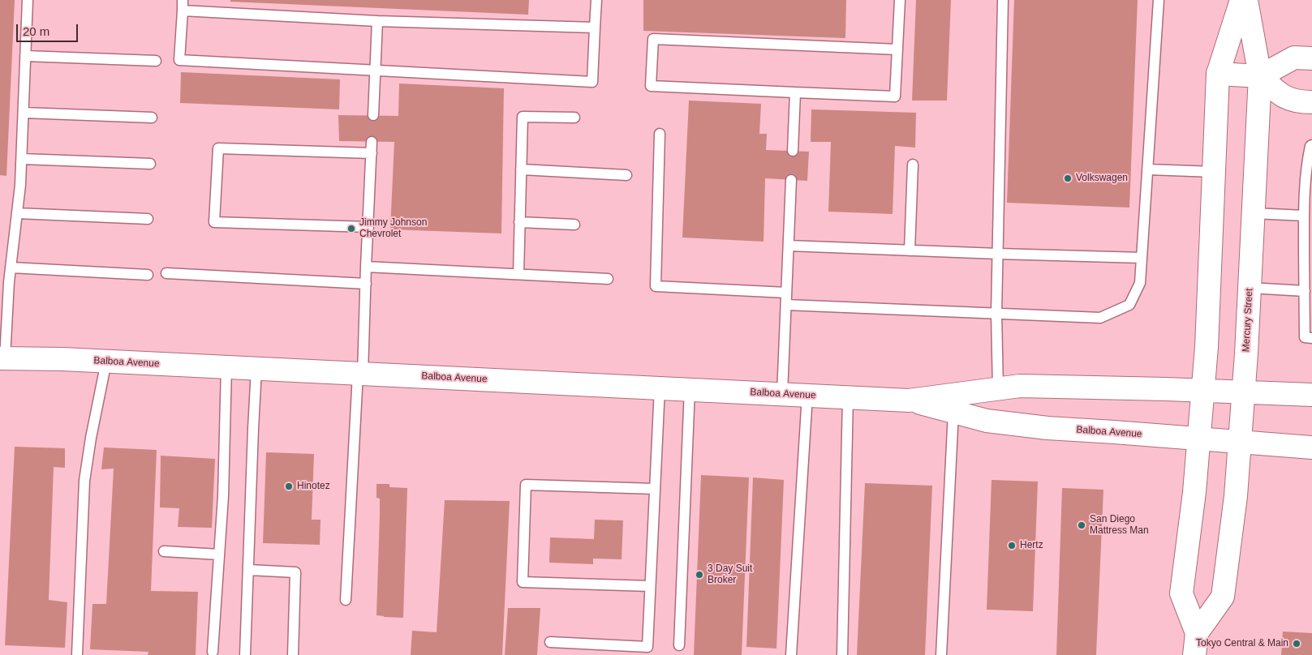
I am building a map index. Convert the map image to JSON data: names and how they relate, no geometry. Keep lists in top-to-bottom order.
{
  "streets": {
    "main road": ["Mercury Street", "Balboa Avenue"]
  },
  "crossings": [
    ["Mercury Street", "Balboa Avenue"]
  ],
  "places": [
    "Volkswagen",
    "Jimmy Johnson Chevrolet",
    "Hinotez",
    "San Diego Mattress Man",
    "Hertz",
    "3 Day Suit Broker",
    "Tokyo Central & Main"
  ],
  "scale_bar": "20 m"
}
